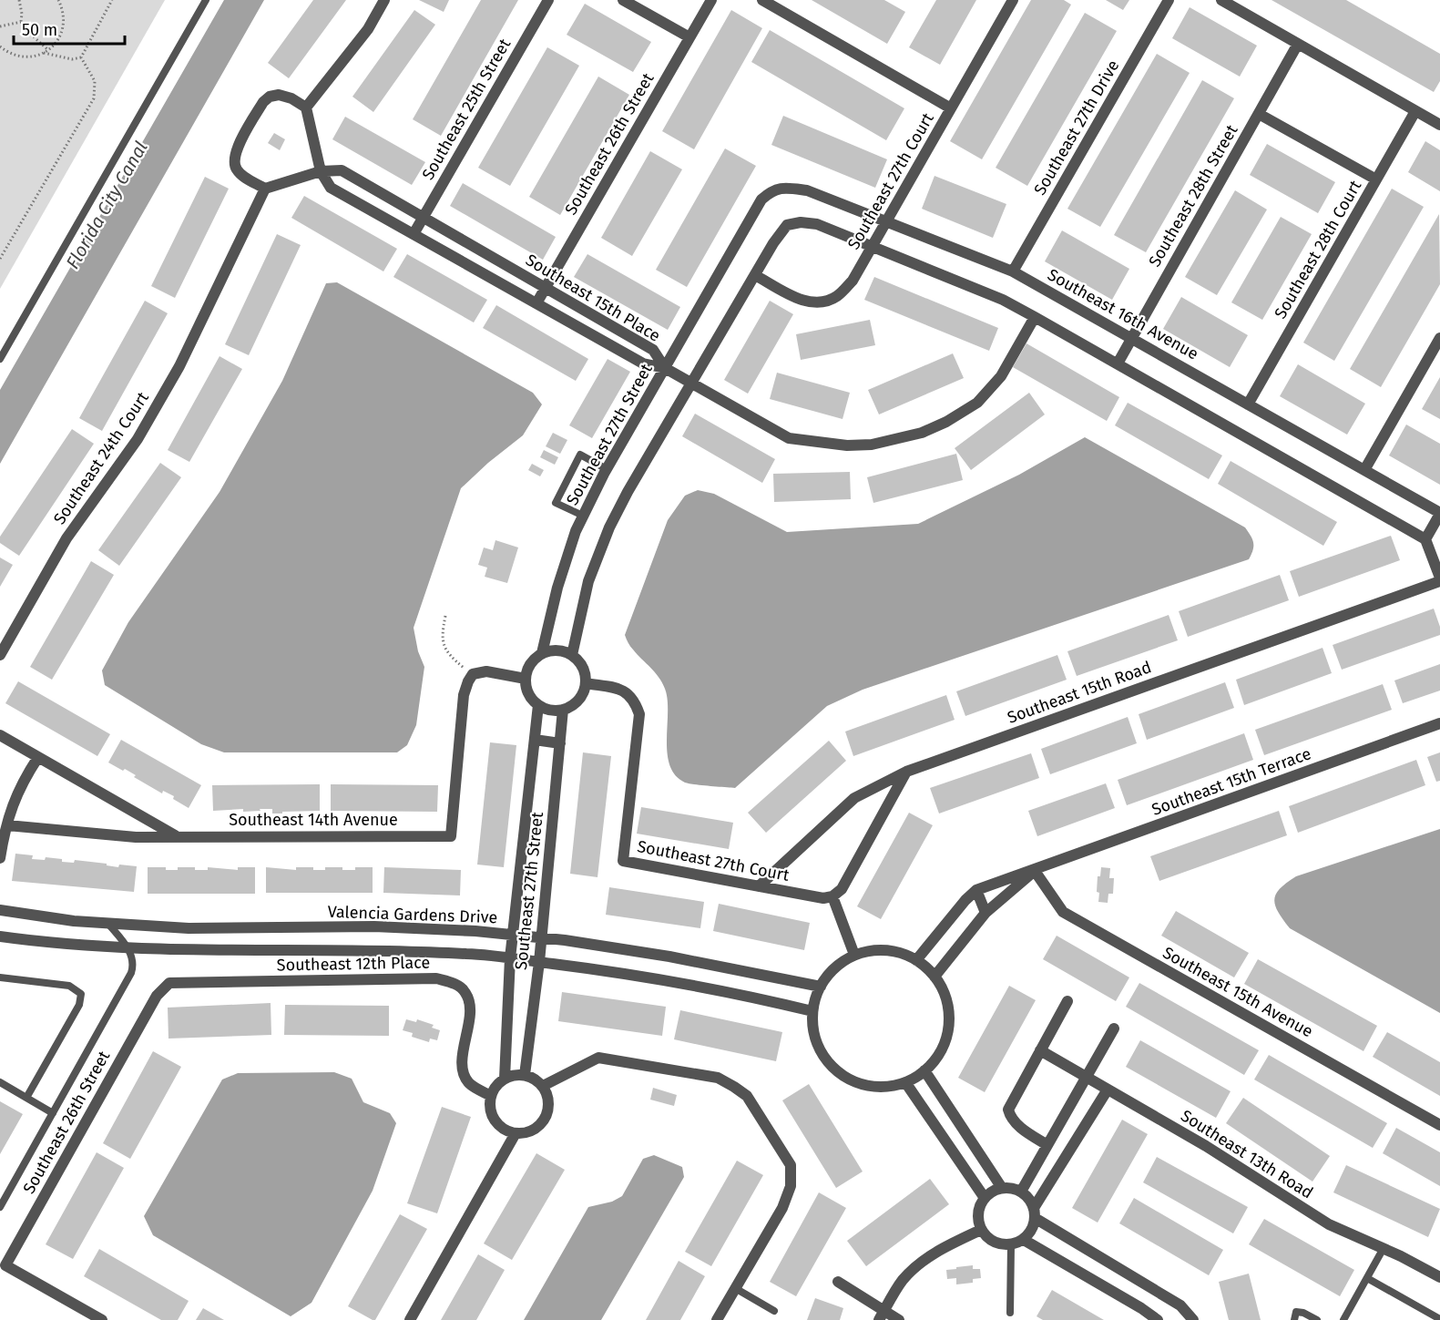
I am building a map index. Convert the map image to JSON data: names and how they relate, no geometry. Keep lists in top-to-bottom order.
{
  "streets": {
    "street": [
      "Southeast 25th Street",
      "Southeast 27th Drive",
      "Southeast 26th Street",
      "Southeast 27th Court",
      "Southeast 28th Street",
      "Southeast 28th Court",
      "Southeast 15th Place",
      "Southeast 16th Avenue",
      "Southeast 27th Street",
      "Southeast 24th Court",
      "Southeast 15th Road",
      "Southeast 15th Terrace",
      "Southeast 14th Avenue",
      "Valencia Gardens Drive",
      "Southeast 12th Place",
      "Southeast 15th Avenue",
      "Southeast 13th Road"
    ]
  },
  "crossings": [
    ["Southeast 25th Street", "Southeast 15th Place"],
    ["Southeast 27th Drive", "Southeast 16th Avenue"],
    ["Southeast 26th Street", "Southeast 15th Place"],
    ["Southeast 26th Street", "Southeast 12th Place"],
    ["Southeast 27th Court", "Southeast 16th Avenue"],
    ["Southeast 27th Court", "Southeast 27th Street"],
    ["Southeast 27th Court", "Southeast 15th Road"],
    ["Southeast 27th Court", "Southeast 14th Avenue"],
    ["Southeast 28th Street", "Southeast 16th Avenue"],
    ["Southeast 28th Court", "Southeast 16th Avenue"],
    ["Southeast 15th Place", "Southeast 27th Street"],
    ["Southeast 15th Place", "Southeast 24th Court"],
    ["Southeast 16th Avenue", "Southeast 27th Street"],
    ["Southeast 27th Street", "Southeast 14th Avenue"],
    ["Southeast 27th Street", "Valencia Gardens Drive"],
    ["Southeast 27th Street", "Southeast 12th Place"],
    ["Southeast 15th Terrace", "Valencia Gardens Drive"],
    ["Southeast 15th Terrace", "Southeast 15th Avenue"]
  ],
  "water": ["Florida City Canal"],
  "scale_bar": "50 m"
}
